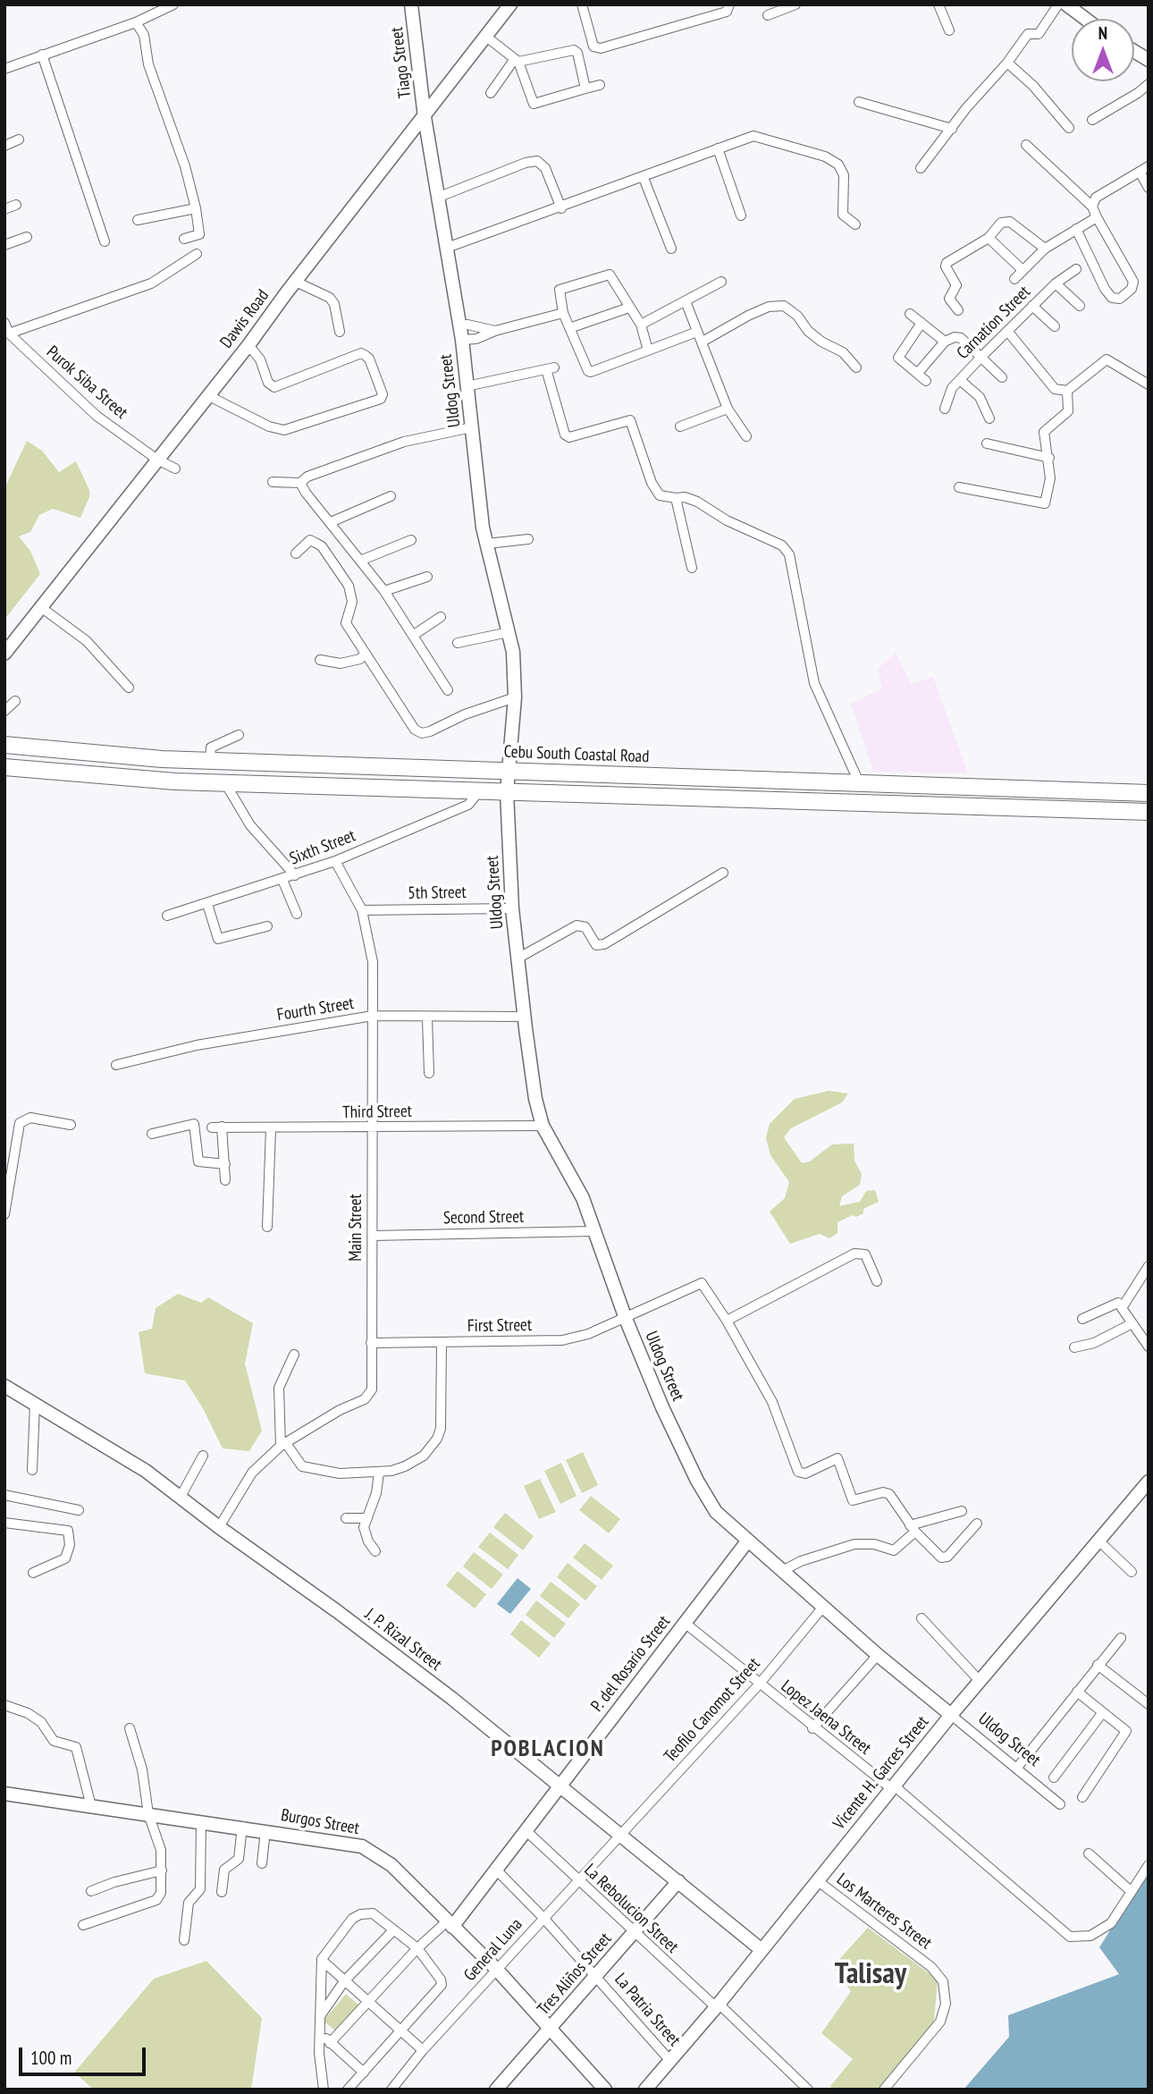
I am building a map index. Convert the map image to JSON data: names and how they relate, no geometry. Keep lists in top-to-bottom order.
{
  "streets": {
    "highway": ["Cebu South Coastal Road"],
    "street": [
      "Tiago Street",
      "Dawis Road",
      "Carnation Street",
      "Purok Siba Street",
      "Uldog Street",
      "Sixth Street",
      "5th Street",
      "Fourth Street",
      "Third Street",
      "Second Street",
      "Main Street",
      "First Street",
      "J. P. Rizal Street",
      "P. del Rosario Street",
      "Teofilo Canomot Street",
      "Lopez Jaena Street",
      "Vicente H. Garces Street",
      "Burgos Street",
      "La Rebolucion Street",
      "Los Marteres Street",
      "General Luna",
      "Tres Aliños Street",
      "La Patria Street"
    ]
  },
  "crossings": [
    ["Tiago Street", "Dawis Road"],
    ["Tiago Street", "Uldog Street"],
    ["Dawis Road", "Purok Siba Street"],
    ["Dawis Road", "Uldog Street"],
    ["Uldog Street", "Cebu South Coastal Road"],
    ["Uldog Street", "5th Street"],
    ["Uldog Street", "Fourth Street"],
    ["Uldog Street", "Third Street"],
    ["Uldog Street", "Second Street"],
    ["Uldog Street", "First Street"],
    ["Uldog Street", "P. del Rosario Street"],
    ["Uldog Street", "Teofilo Canomot Street"],
    ["Uldog Street", "Vicente H. Garces Street"],
    ["Sixth Street", "Main Street"],
    ["5th Street", "Main Street"],
    ["Fourth Street", "Main Street"],
    ["Third Street", "Main Street"],
    ["Second Street", "Main Street"],
    ["Main Street", "First Street"],
    ["Main Street", "J. P. Rizal Street"],
    ["J. P. Rizal Street", "P. del Rosario Street"],
    ["J. P. Rizal Street", "Teofilo Canomot Street"],
    ["J. P. Rizal Street", "Vicente H. Garces Street"],
    ["J. P. Rizal Street", "General Luna"],
    ["J. P. Rizal Street", "Tres Aliños Street"],
    ["P. del Rosario Street", "Lopez Jaena Street"],
    ["P. del Rosario Street", "Burgos Street"],
    ["P. del Rosario Street", "La Rebolucion Street"],
    ["P. del Rosario Street", "La Patria Street"],
    ["Teofilo Canomot Street", "Lopez Jaena Street"],
    ["Teofilo Canomot Street", "General Luna"],
    ["Lopez Jaena Street", "Vicente H. Garces Street"],
    ["Vicente H. Garces Street", "La Rebolucion Street"],
    ["Vicente H. Garces Street", "Los Marteres Street"],
    ["Vicente H. Garces Street", "La Patria Street"],
    ["Burgos Street", "General Luna"],
    ["Burgos Street", "Tres Aliños Street"],
    ["La Rebolucion Street", "General Luna"],
    ["La Rebolucion Street", "Tres Aliños Street"],
    ["General Luna", "La Patria Street"],
    ["Tres Aliños Street", "La Patria Street"]
  ],
  "districts": ["POBLACION", "Talisay"],
  "scale_bar": "100 m",
  "north": "top"
}
